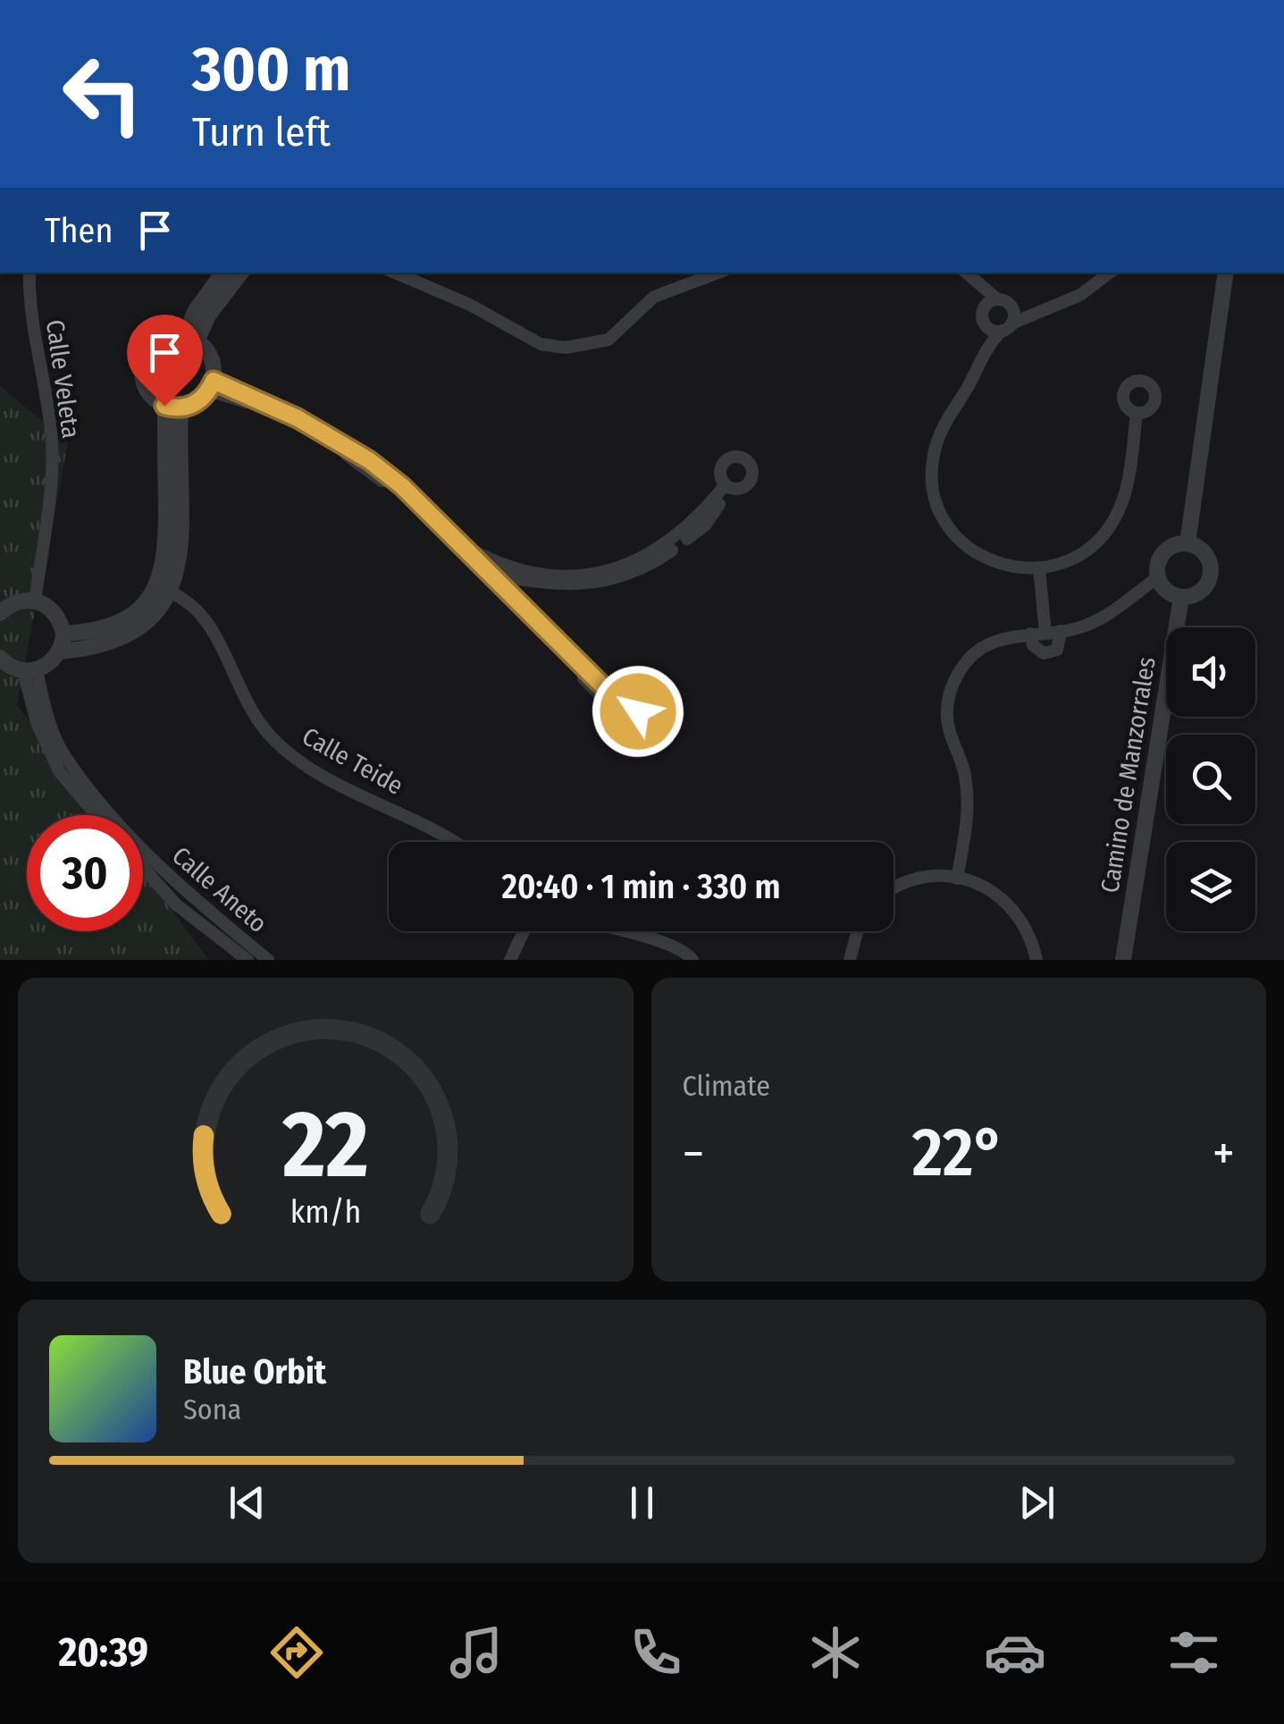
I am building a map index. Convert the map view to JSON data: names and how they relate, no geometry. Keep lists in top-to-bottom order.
{
  "streets": {
    "street": [
      "Calle Veleta",
      "Calle Teide",
      "Camino de Manzorrales",
      "Calle Aneto"
    ]
  },
  "page": {
    "turn": ["300 m", "Turn left"],
    "then": "Then",
    "limit": "30",
    "trip": "20:40 · 1 min · 330 m",
    "tile": "Climate",
    "heat": ["−", "22°", "+"],
    "song": ["Blue Orbit", "Sona"],
    "tabs": "20:39",
    "gauge": ["22", "km/h"]
  }
}
